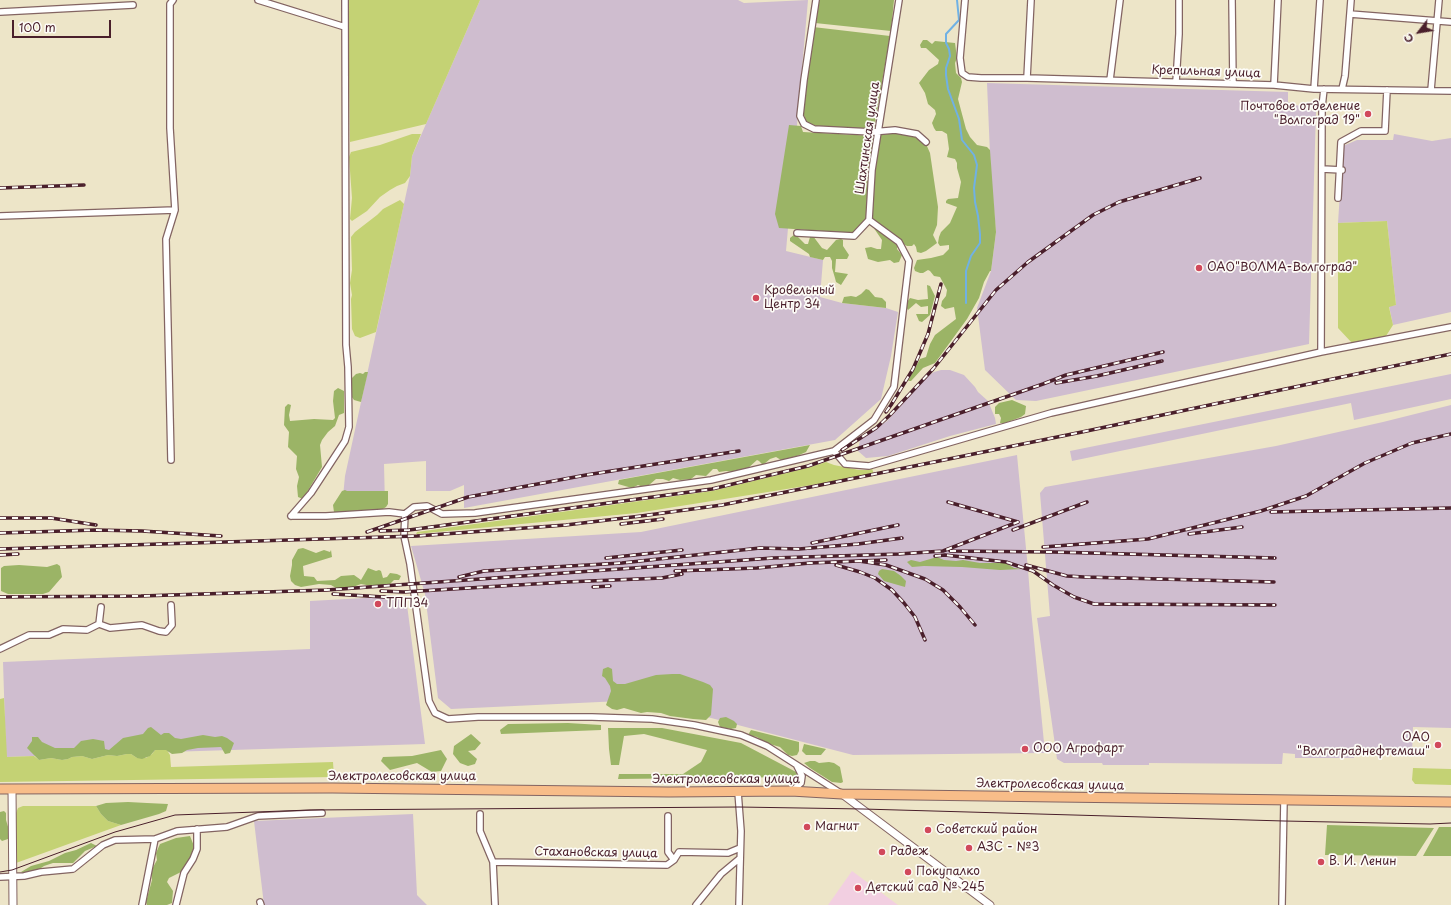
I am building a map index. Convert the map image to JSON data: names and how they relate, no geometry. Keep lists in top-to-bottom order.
{
  "streets": {
    "main road": ["Электролесовская улица"],
    "street": ["Крепильная улица", "Шахтинская улица", "Стахановская улица"]
  },
  "places": [
    "Почтовое отделение \"Волгоград 19\"",
    "ОАО\"ВОЛМА-Волгоград\"",
    "Кровельный Центр 34",
    "ТПП34",
    "ОАО \"Волгограднефтемаш\"",
    "ООО Агрофарт",
    "Магнит",
    "Советский район",
    "АЗС - №3",
    "Радеж",
    "В. И. Ленин",
    "Покупалко",
    "Детский сад № 245"
  ],
  "scale_bar": "100 m",
  "north": "bottom left"
}
